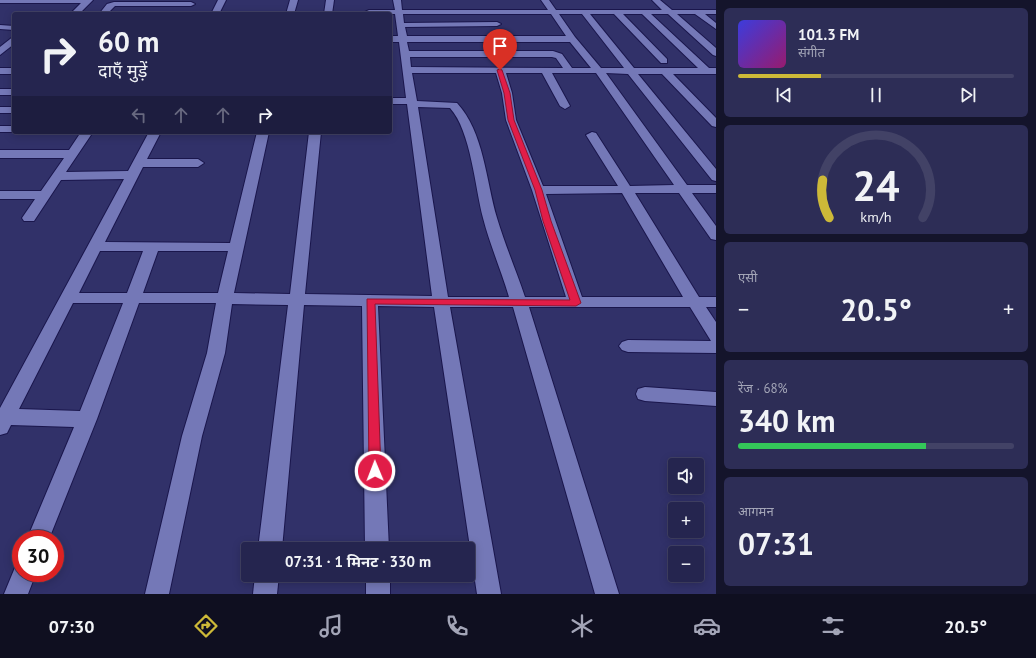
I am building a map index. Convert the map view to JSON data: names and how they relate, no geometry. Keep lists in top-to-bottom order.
{
  "page": {
    "turn": ["60 m", "दाएँ मुड़ें"],
    "song": ["101.3 FM", "संगीत"],
    "tile": [
      "एसी",
      ["रेंज · 68%", "340 km"],
      ["आगमन", "07:31"]
    ],
    "heat": ["−", "20.5°", "+"],
    "map_buttons": ["+", "−"],
    "limit": "30",
    "trip": "07:31 · 1 मिनट · 330 m",
    "tabs": ["07:30", "20.5°"],
    "gauge": ["24", "km/h"]
  }
}
